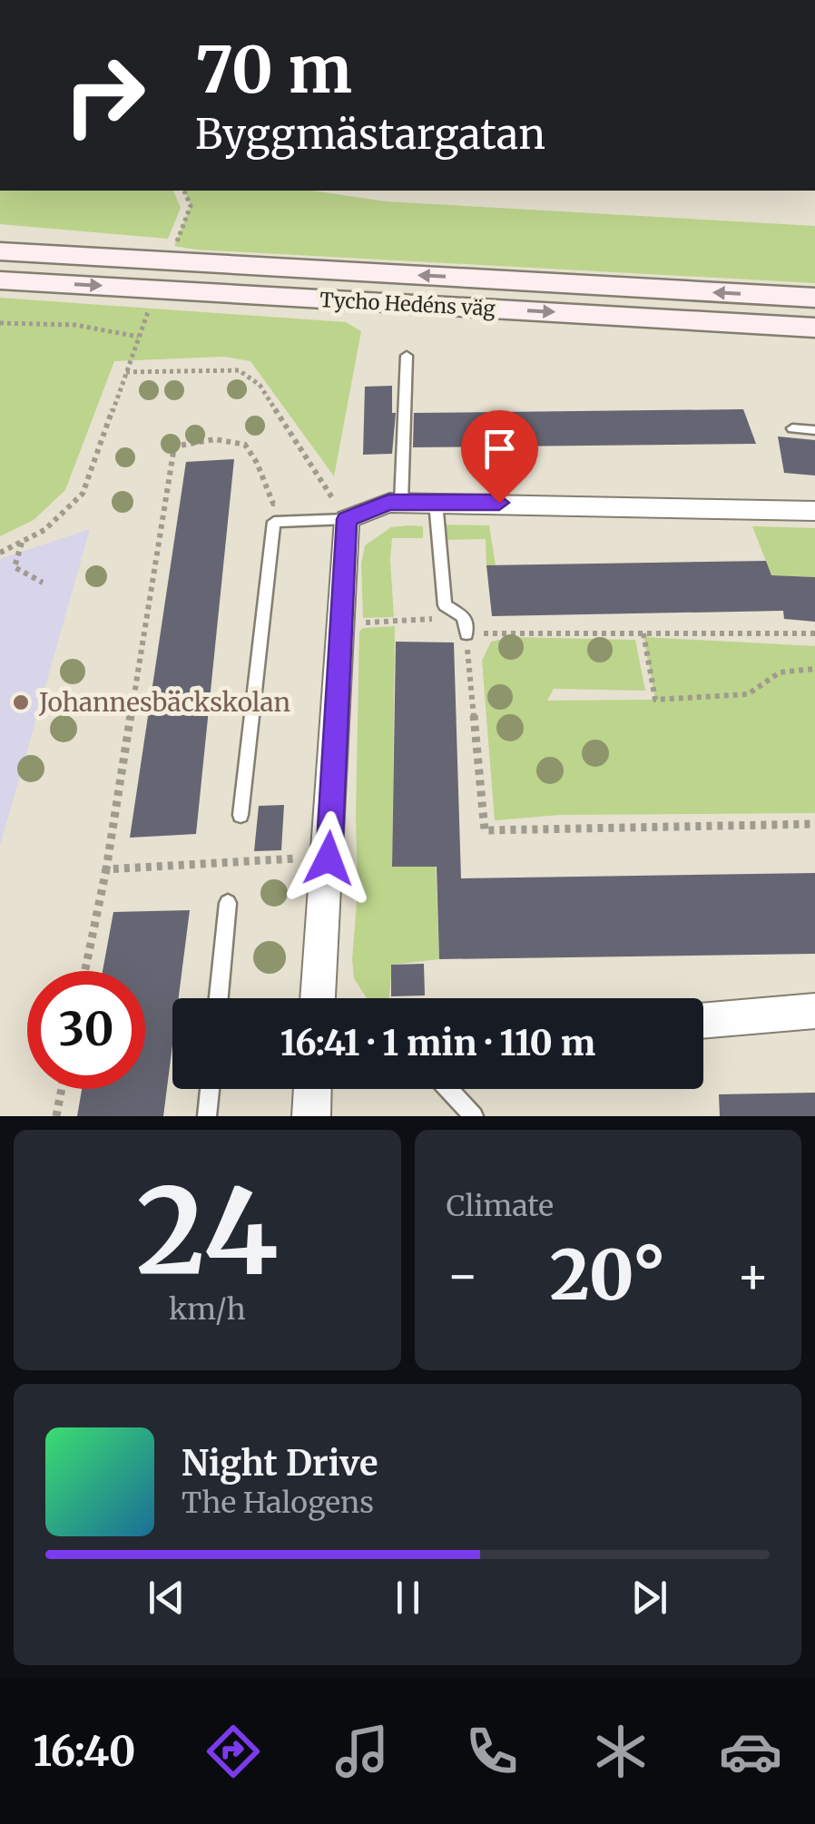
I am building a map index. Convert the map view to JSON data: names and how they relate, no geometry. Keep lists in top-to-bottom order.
{
  "streets": {
    "main road": ["Tycho Hedéns väg"]
  },
  "places": ["Johannesbäckskolan"],
  "page": {
    "turn": ["70 m", "Byggmästargatan"],
    "limit": "30",
    "trip": "16:41 · 1 min · 110 m",
    "tile": [
      ["24", "km/h"],
      "Climate"
    ],
    "heat": ["−", "20°", "+"],
    "song": ["Night Drive", "The Halogens"],
    "tabs": "16:40"
  }
}
